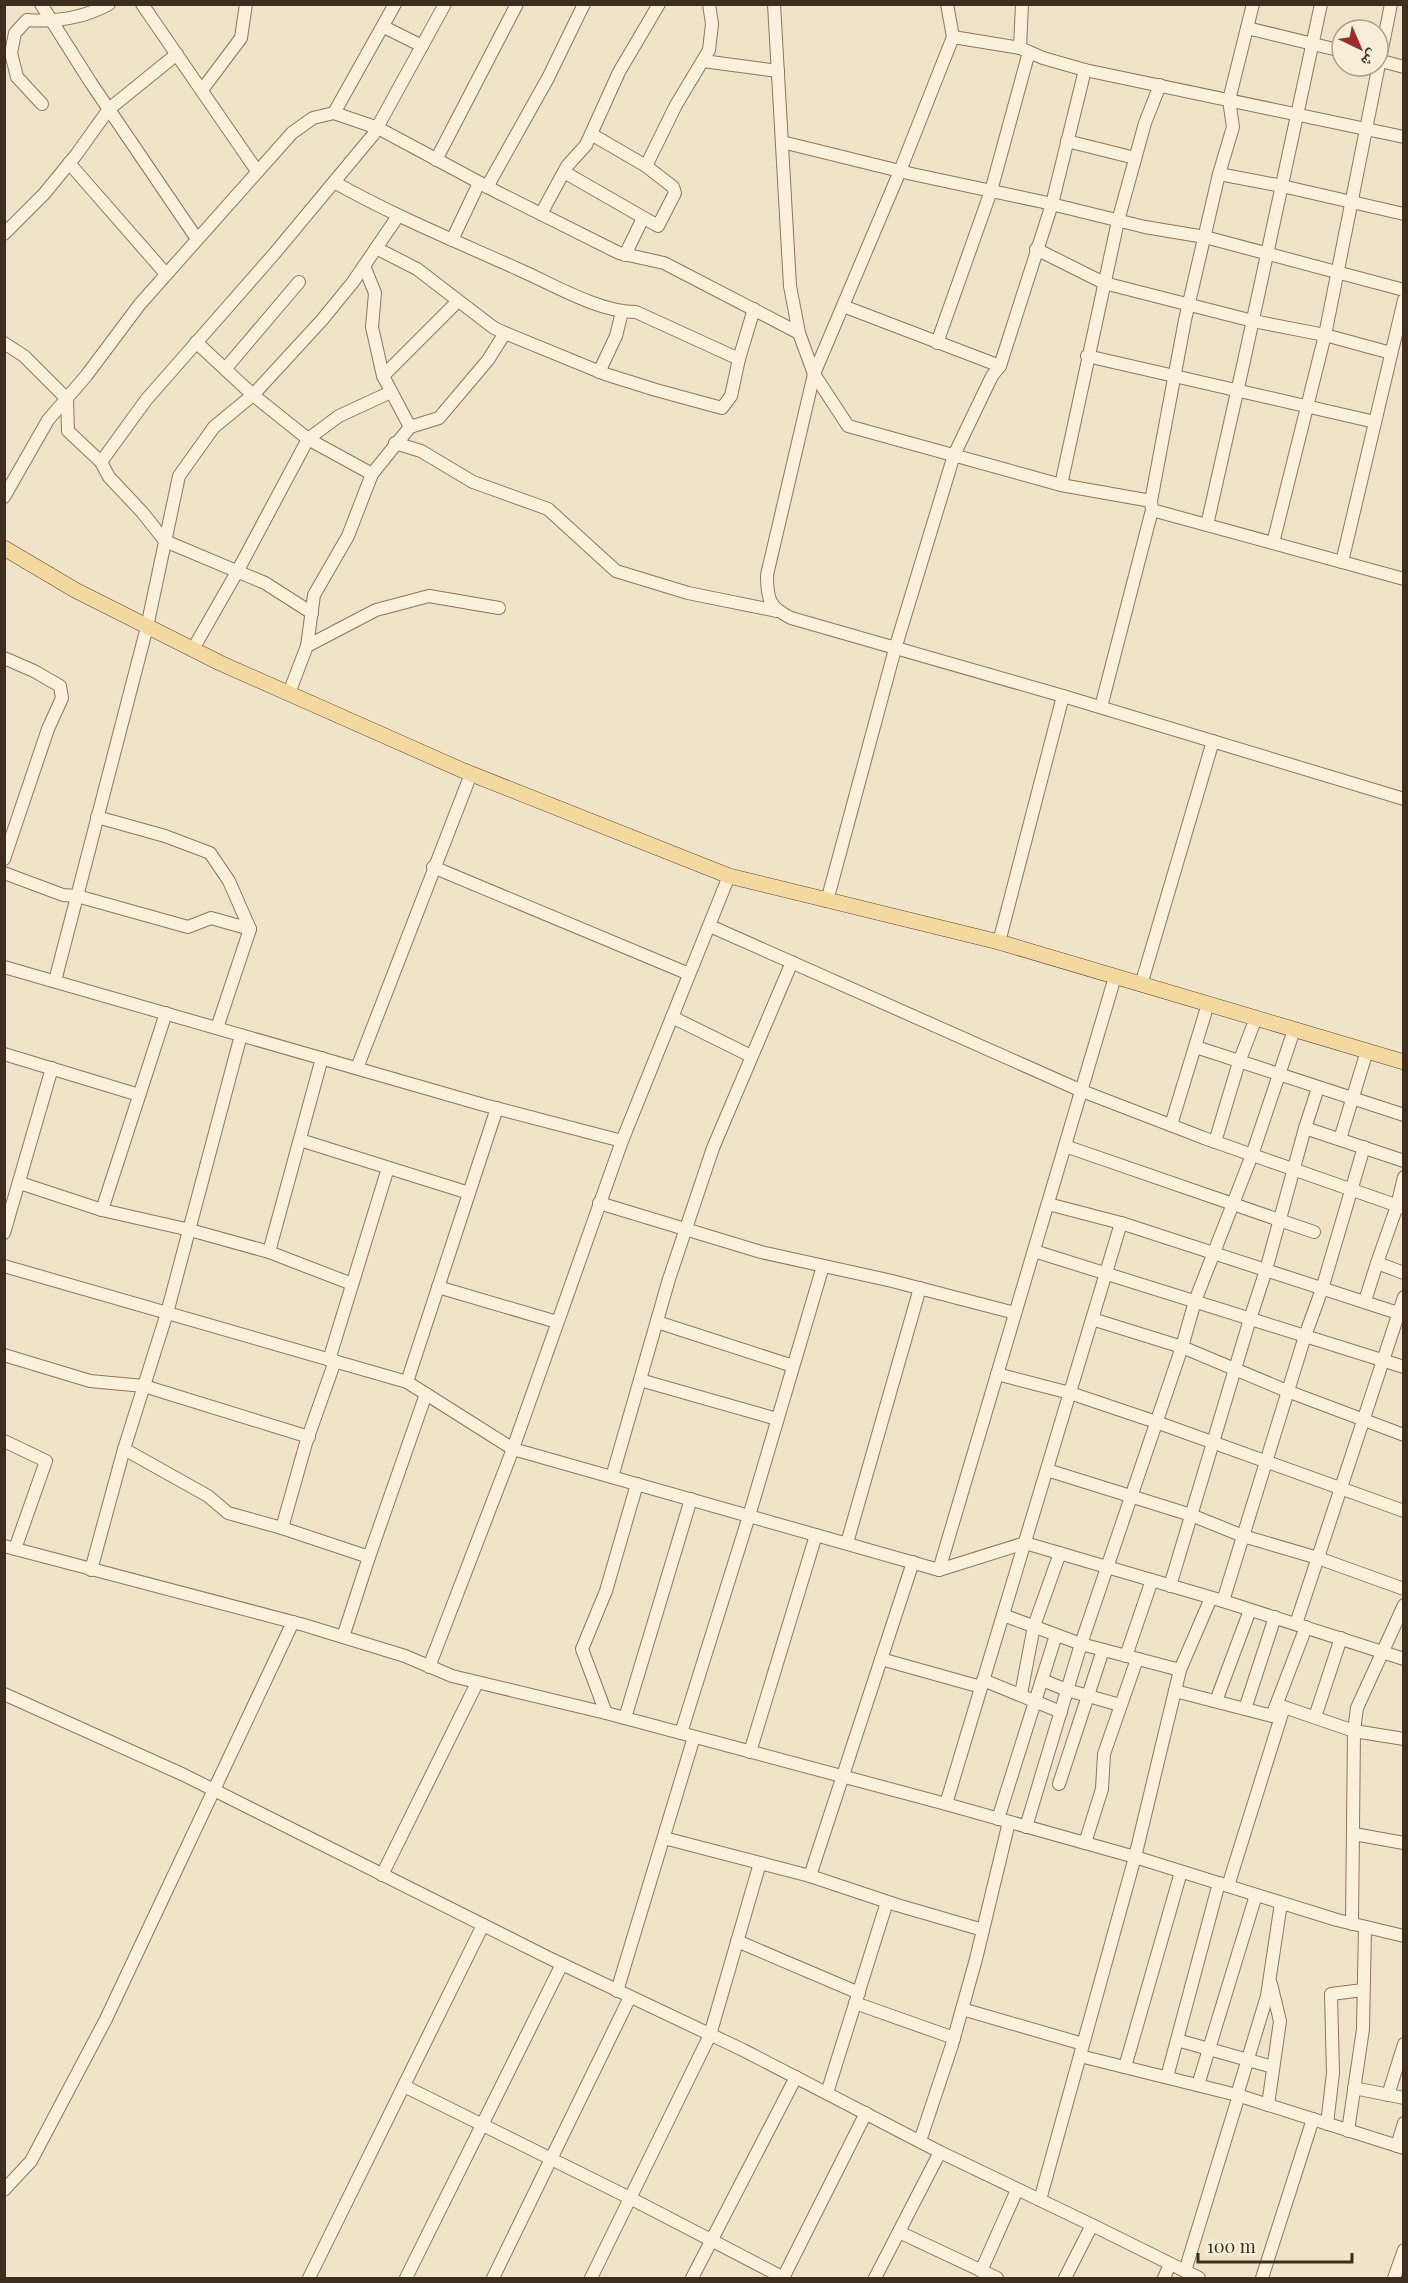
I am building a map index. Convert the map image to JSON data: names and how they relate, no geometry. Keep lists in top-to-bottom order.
{
  "scale_bar": "100 m",
  "north": "bottom right"
}
